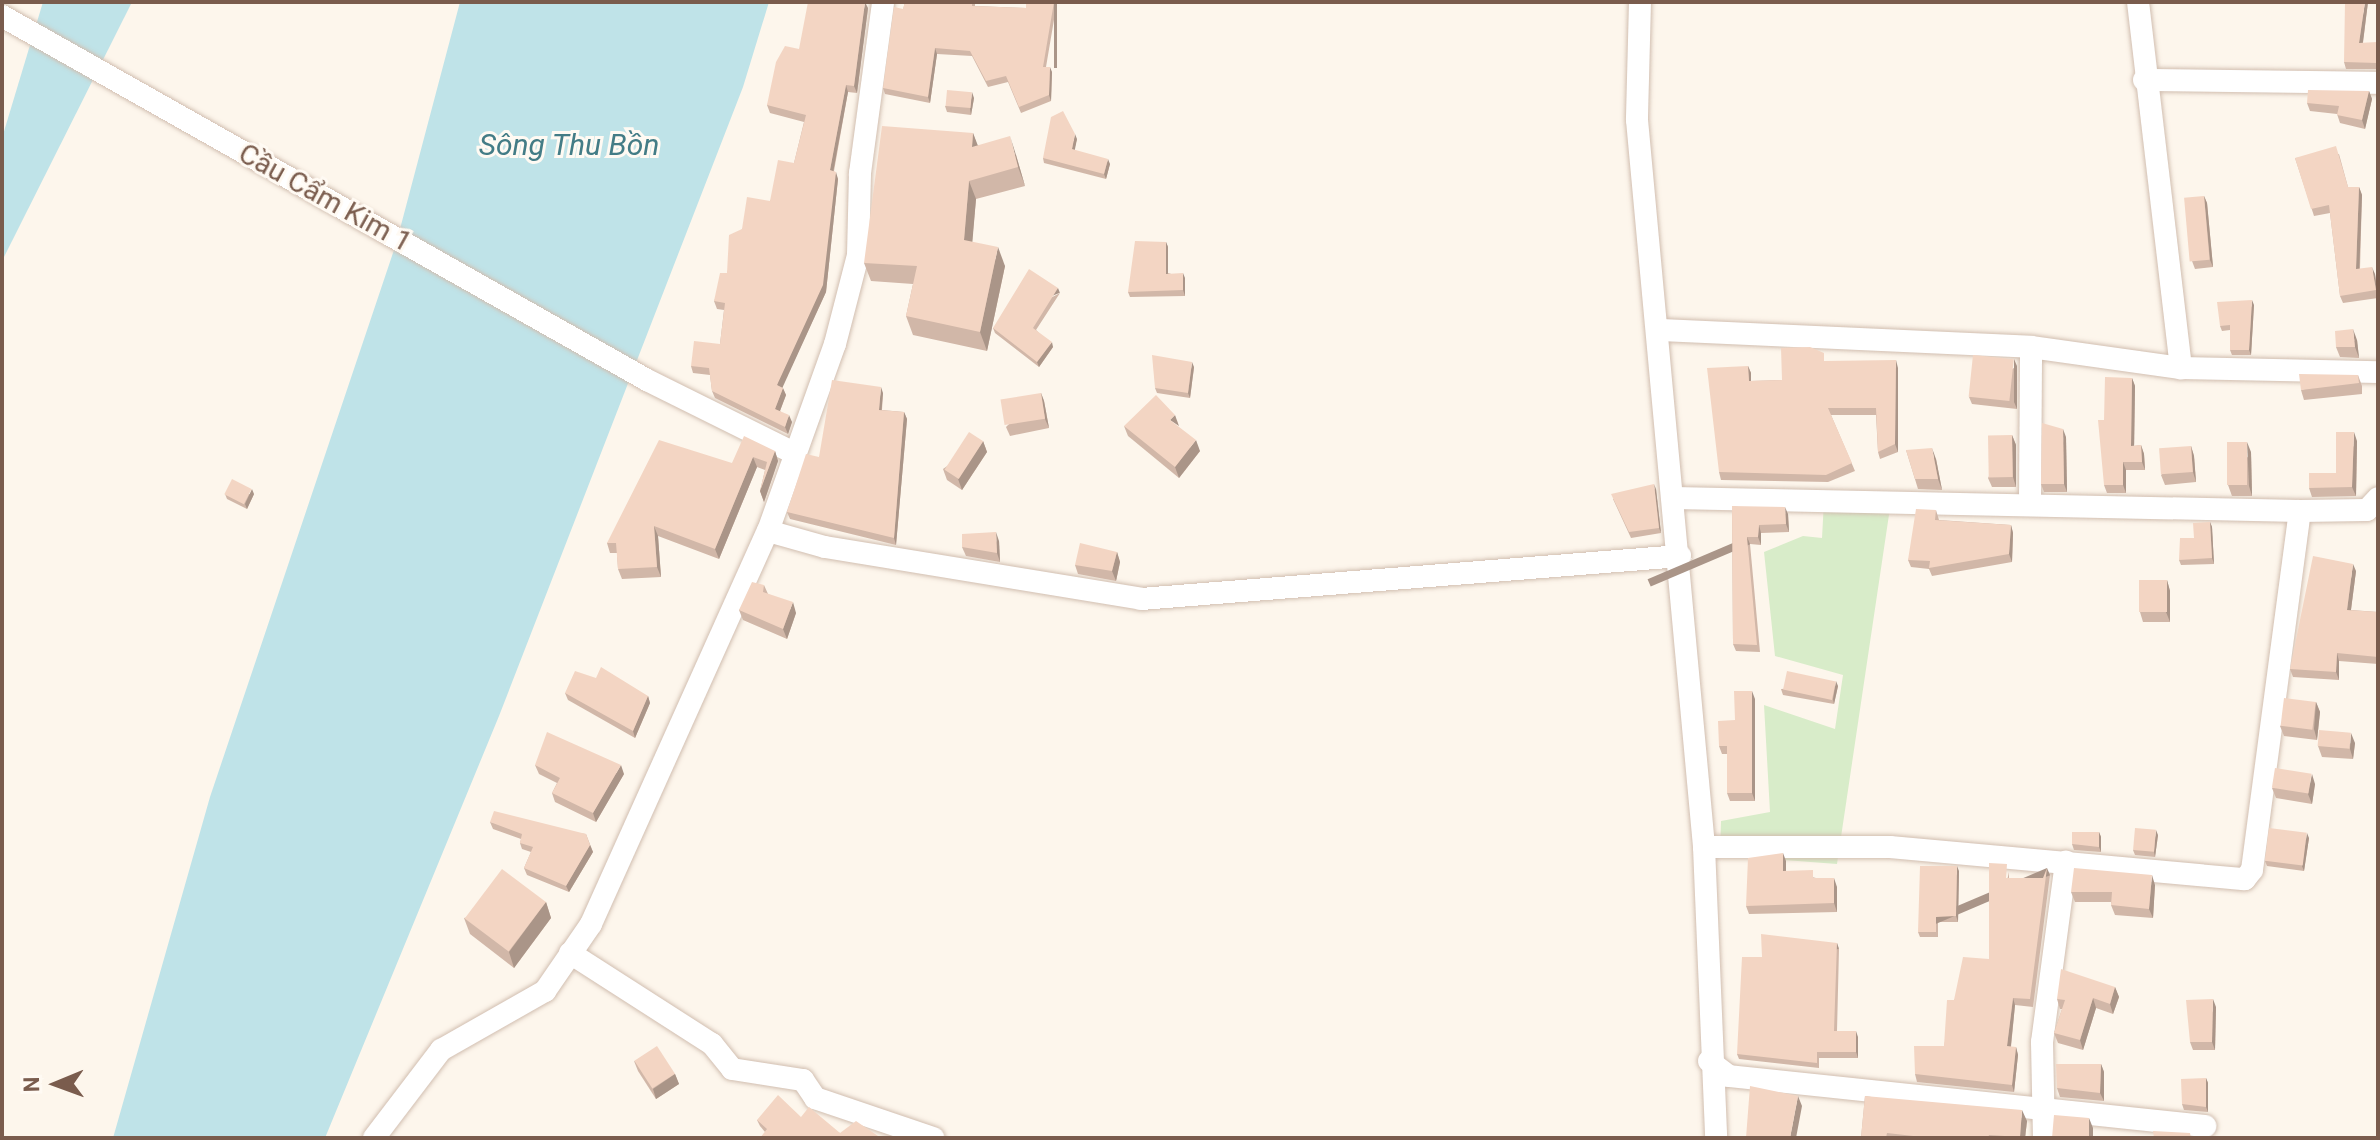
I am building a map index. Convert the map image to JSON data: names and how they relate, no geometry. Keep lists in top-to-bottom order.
{
  "streets": {
    "street": ["Cầu Cẩm Kim 1"]
  },
  "water": ["Sông Thu Bồn"],
  "north": "left"
}
